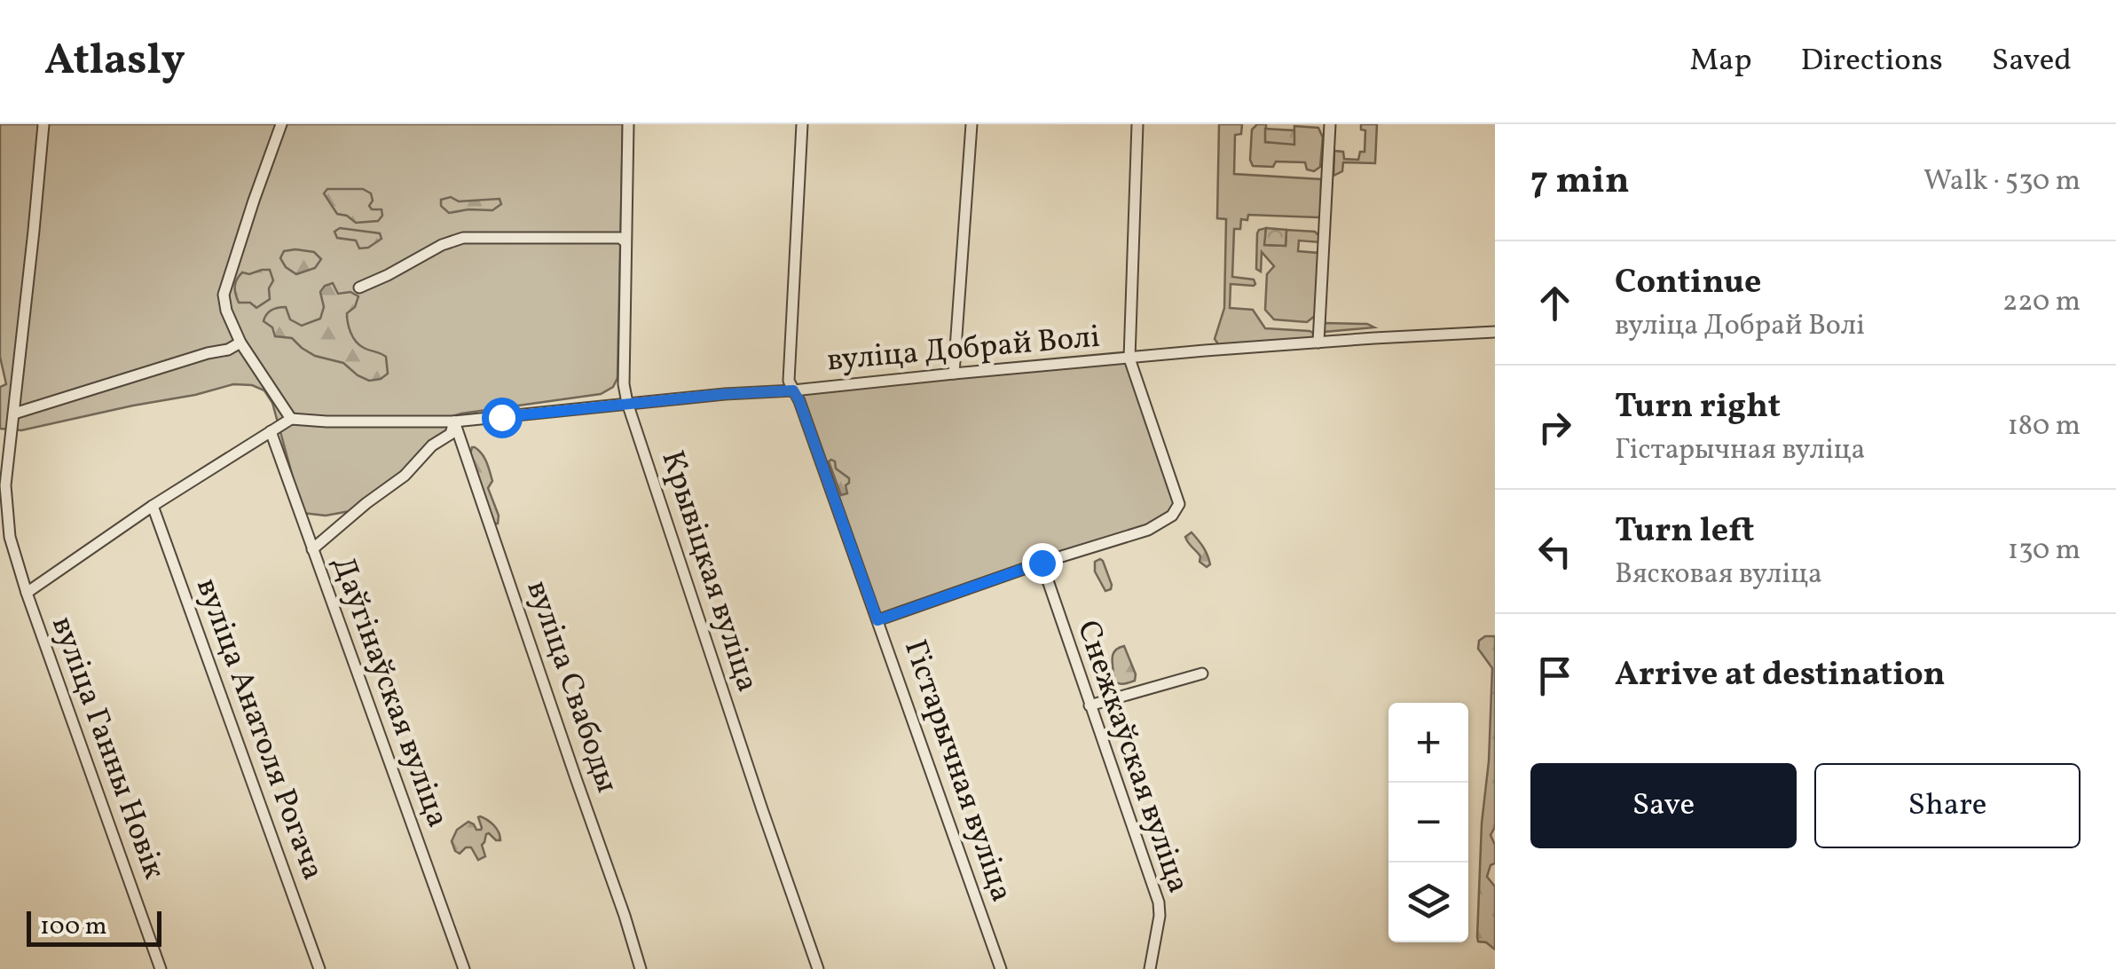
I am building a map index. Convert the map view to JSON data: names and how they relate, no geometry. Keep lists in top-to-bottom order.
{
  "streets": {
    "street": [
      "вуліца Добрай Волі",
      "Крывіцкая вуліца",
      "вуліца Свабоды",
      "Даўгінаўская вуліца",
      "вуліца Анатоля Рогача",
      "вуліца Ганны Новік",
      "Снежкаўская вуліца",
      "Гістарычная вуліца"
    ]
  },
  "crossings": [
    ["вуліца Добрай Волі", "Крывіцкая вуліца"],
    ["вуліца Добрай Волі", "вуліца Свабоды"],
    ["вуліца Добрай Волі", "Гістарычная вуліца"]
  ],
  "scale_bar": "100 m",
  "page": {
    "header": "Atlasly",
    "nav": ["Map", "Directions", "Saved"],
    "heading": ["7 min", "Walk · 530 m"],
    "list": [
      ["Continue", "вуліца Добрай Волі", "220 m"],
      ["Turn right", "Гістарычная вуліца", "180 m"],
      ["Turn left", "Вясковая вуліца", "130 m"],
      "Arrive at destination"
    ],
    "map_buttons": ["+", "−"],
    "buttons": ["Save", "Share"],
    "scale": "100 m"
  }
}
